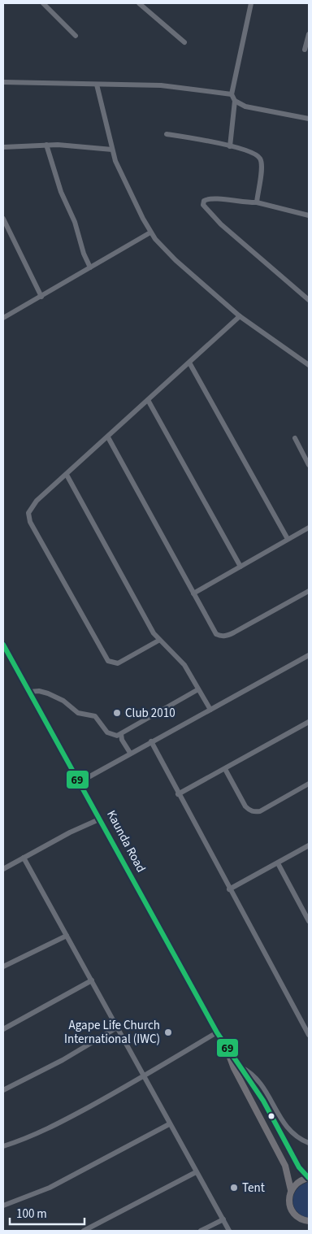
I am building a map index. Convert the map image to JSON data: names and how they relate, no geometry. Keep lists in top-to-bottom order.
{
  "streets": {
    "main road": ["Kaunda Road"]
  },
  "places": ["Club 2010", "Agape Life Church International (IWC)", "Tent"],
  "lines": ["transit line 69"],
  "scale_bar": "100 m"
}
